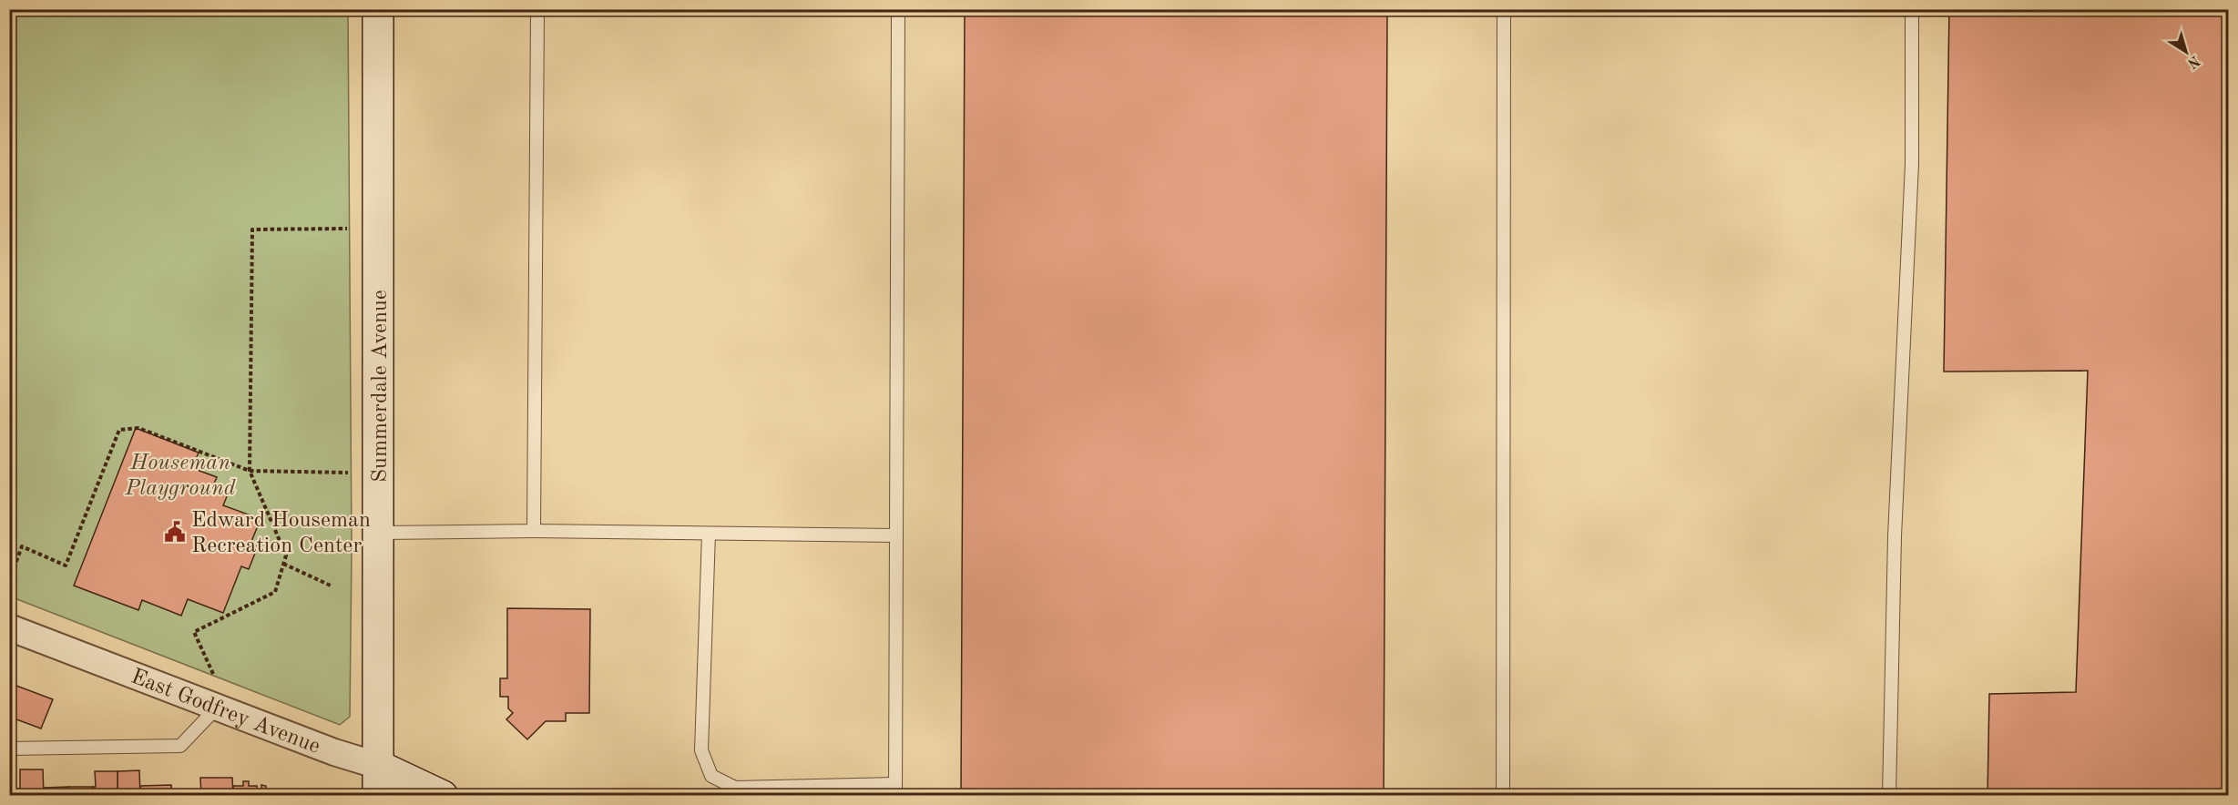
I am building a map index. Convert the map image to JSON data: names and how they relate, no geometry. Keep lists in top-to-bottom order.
{
  "streets": {
    "main road": ["Summerdale Avenue", "East Godfrey Avenue"]
  },
  "crossings": [
    ["Summerdale Avenue", "East Godfrey Avenue"]
  ],
  "parks": ["Houseman Playground"],
  "places": {
    "public building": ["Edward Houseman Recreation Center"]
  },
  "north": "bottom right"
}
